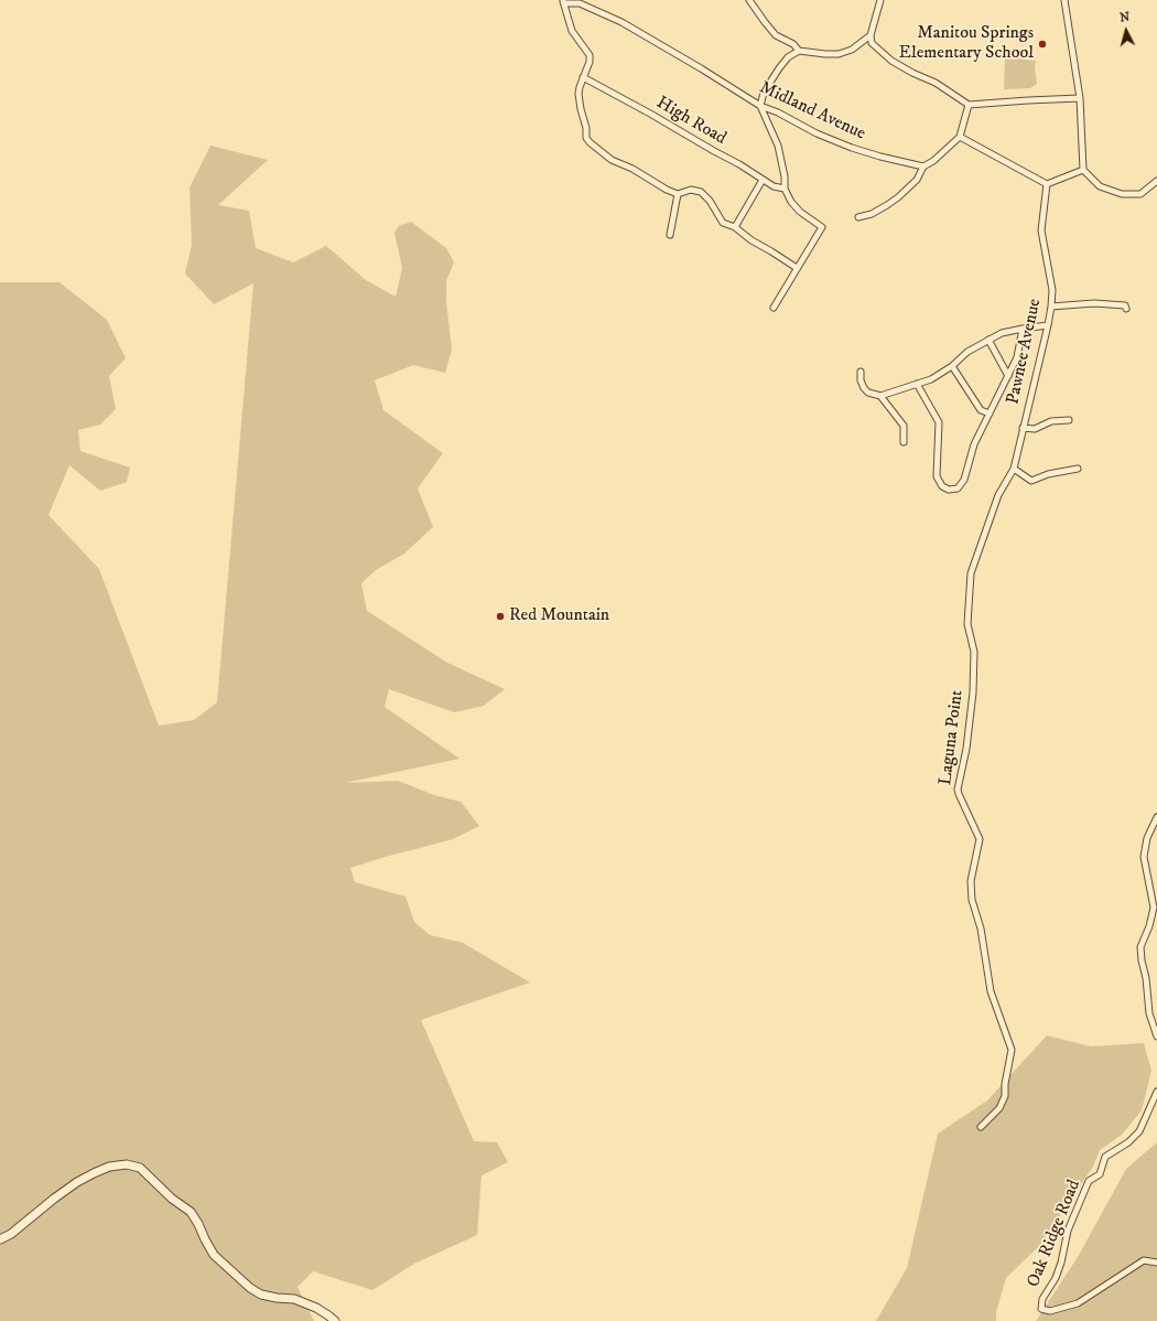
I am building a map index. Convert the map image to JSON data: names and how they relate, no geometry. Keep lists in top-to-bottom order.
{
  "streets": {
    "street": [
      "Midland Avenue",
      "High Road",
      "Pawnee Avenue",
      "Laguna Point",
      "Oak Ridge Road"
    ]
  },
  "crossings": [
    ["Pawnee Avenue", "Laguna Point"]
  ],
  "places": ["Manitou Springs Elementary School", "Red Mountain"],
  "north": "top"
}
